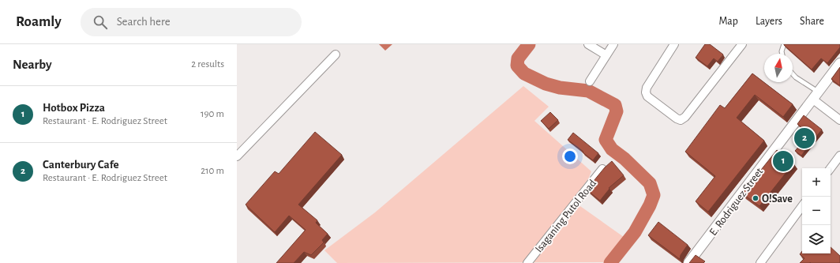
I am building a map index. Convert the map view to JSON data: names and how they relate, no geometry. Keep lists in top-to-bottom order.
{
  "streets": {
    "street": ["E. Rodriguez Street", "Isaganing Putol Road"]
  },
  "places": ["O!Save"],
  "north": "top",
  "page": {
    "header": "Roamly",
    "search": "Search here",
    "nav": ["Map", "Layers", "Share"],
    "heading": ["Nearby", "2 results"],
    "list": [
      {
        "mark": "1",
        "name": "Hotbox Pizza",
        "note": "Restaurant · E. Rodriguez Street",
        "value": "190 m"
      },
      {
        "mark": "2",
        "name": "Canterbury Cafe",
        "note": "Restaurant · E. Rodriguez Street",
        "value": "210 m"
      }
    ],
    "pins": ["2", "1"],
    "map_buttons": ["+", "−"]
  }
}
